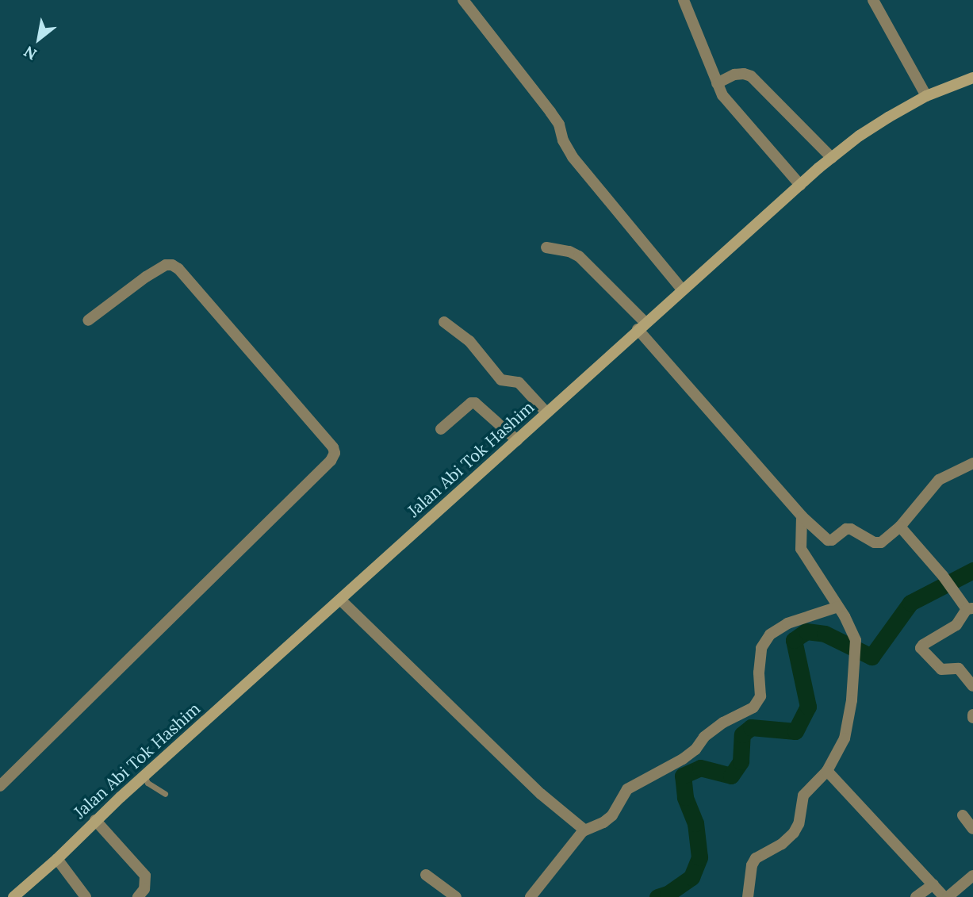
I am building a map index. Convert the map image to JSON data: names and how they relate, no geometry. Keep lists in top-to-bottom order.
{
  "streets": {
    "main road": ["Jalan Abi Tok Hashim"]
  },
  "north": "bottom left"
}
